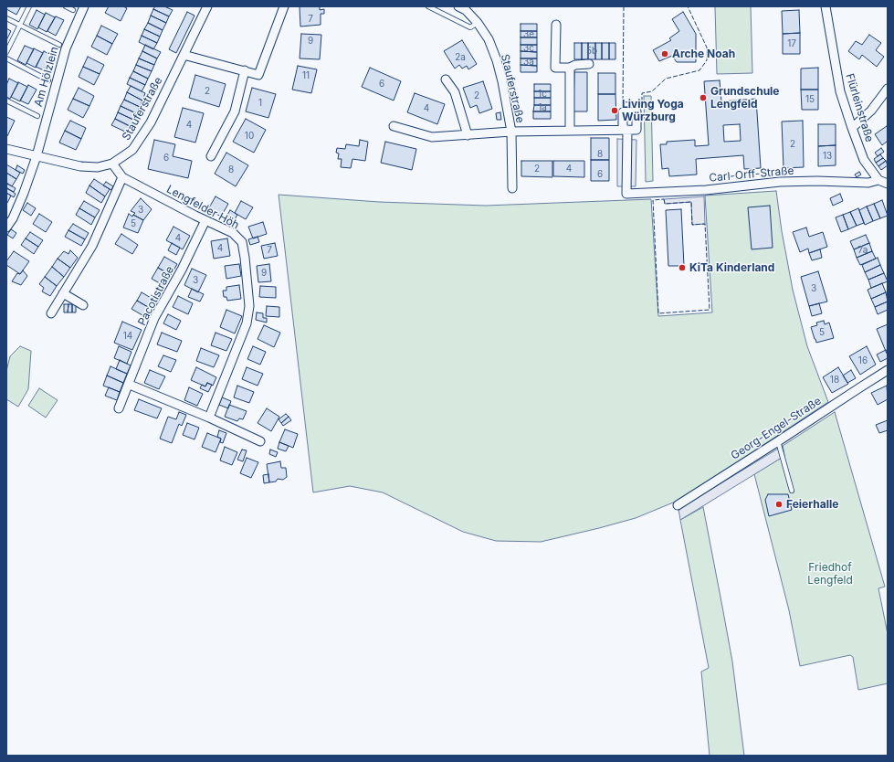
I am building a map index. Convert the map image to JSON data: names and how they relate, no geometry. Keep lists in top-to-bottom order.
{
  "streets": {
    "street": [
      "Am Hölzlein",
      "Stauferstraße",
      "Flürleinstraße",
      "Carl-Orff-Straße",
      "Lengfelder Höh",
      "Pacotistraße",
      "Georg-Engel-Straße"
    ]
  },
  "crossings": [
    ["Am Hölzlein", "Stauferstraße"],
    ["Stauferstraße", "Lengfelder Höh"],
    ["Flürleinstraße", "Carl-Orff-Straße"],
    ["Lengfelder Höh", "Pacotistraße"]
  ],
  "parks": ["Friedhof Lengfeld"],
  "places": [
    "Arche Noah",
    "Grundschule Lengfeld",
    "Living Yoga Würzburg",
    "KiTa Kinderland",
    "Feierhalle"
  ],
  "house_numbers": [
    "7",
    "3e",
    "9",
    "17",
    "3c",
    "5b",
    "2a",
    "3a",
    "11",
    "6",
    "2",
    "1c",
    "2",
    "15",
    "1",
    "1a",
    "4",
    "4",
    "10",
    "2",
    "8",
    "13",
    "6",
    "2",
    "4",
    "8",
    "6",
    "3",
    "5",
    "4",
    "4",
    "7",
    "7a",
    "9",
    "3",
    "3",
    "5",
    "14",
    "16",
    "18"
  ]
}
